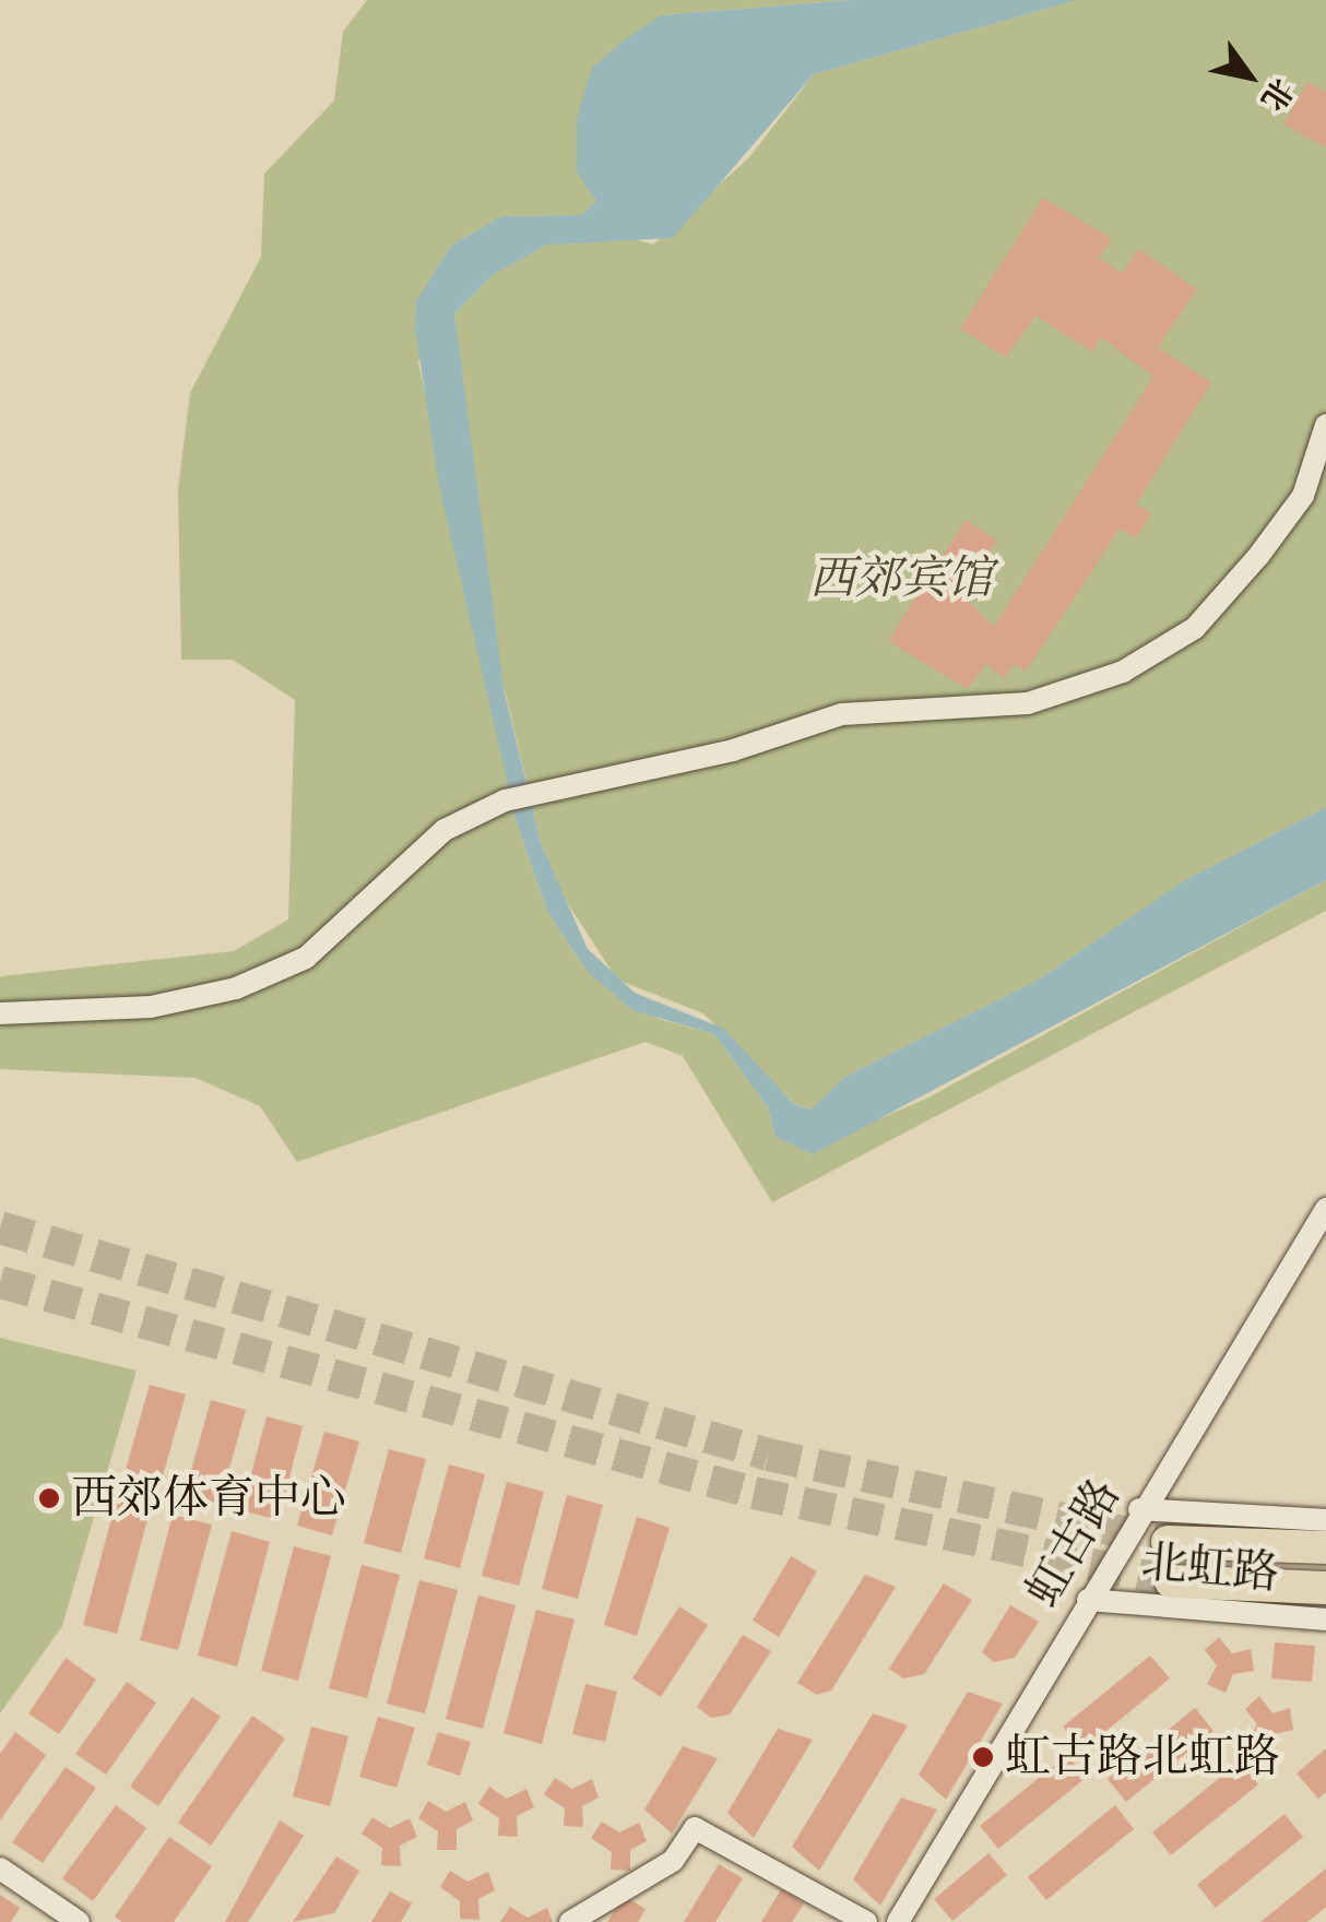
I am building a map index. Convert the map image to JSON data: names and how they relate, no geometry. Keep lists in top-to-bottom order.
{
  "streets": {
    "street": ["虹古路", "北虹路"]
  },
  "crossings": [
    ["虹古路", "北虹路"]
  ],
  "parks": ["西郊宾馆"],
  "places": ["西郊体育中心", "虹古路北虹路"],
  "north": "bottom right"
}
